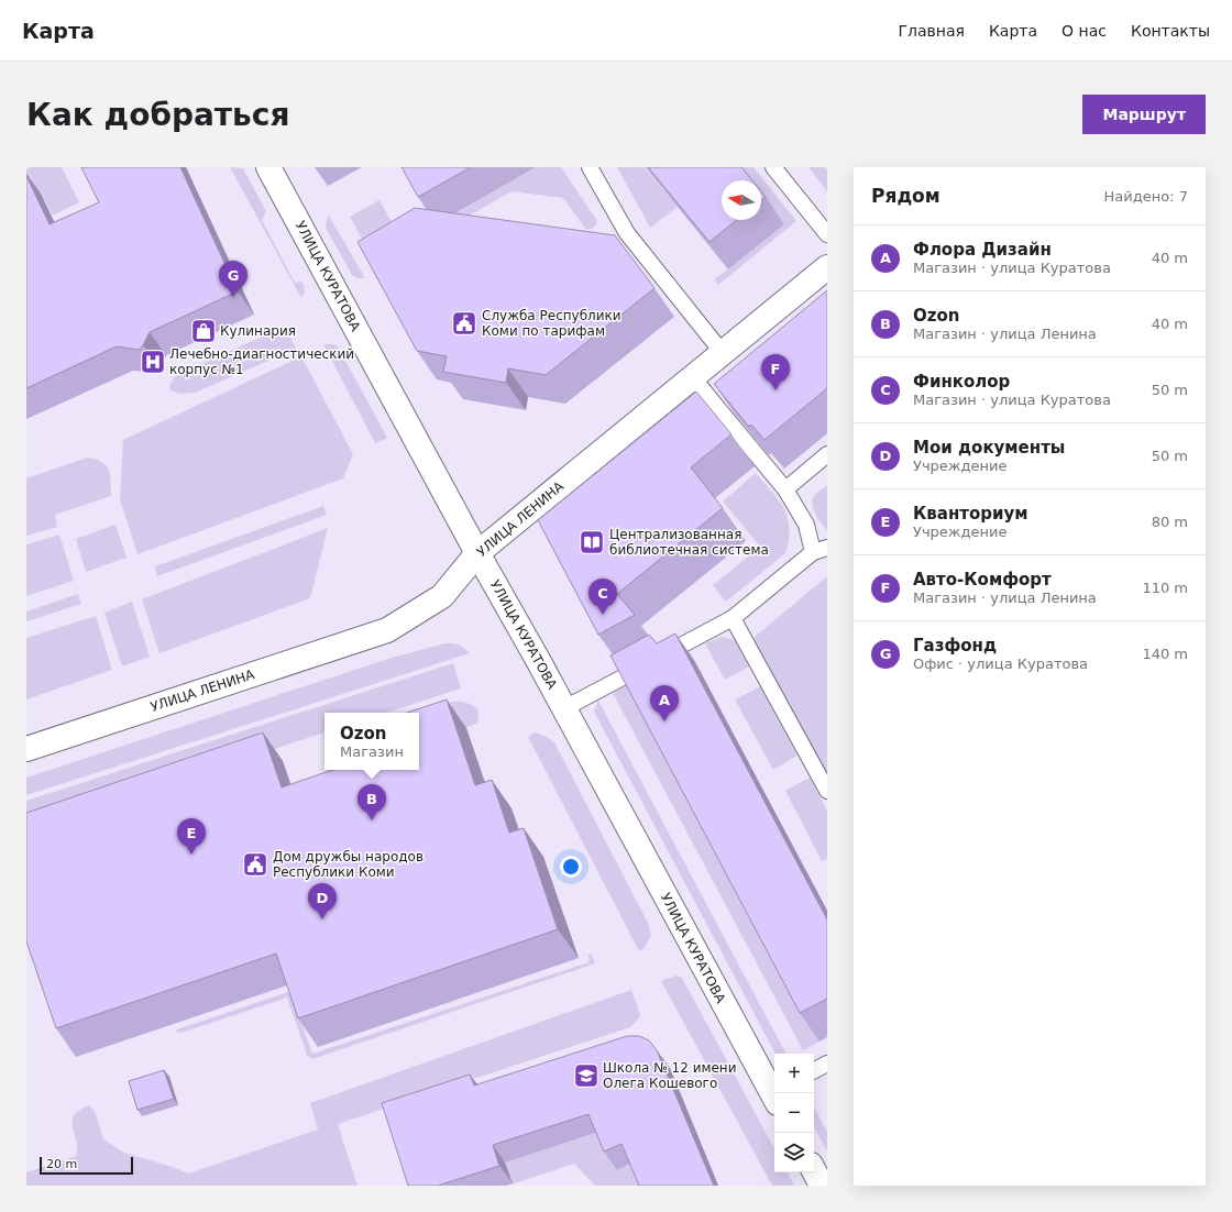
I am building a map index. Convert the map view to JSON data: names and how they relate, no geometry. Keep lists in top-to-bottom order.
{
  "streets": {
    "street": ["УЛИЦА КУРАТОВА", "УЛИЦА ЛЕНИНА"]
  },
  "crossings": [
    ["УЛИЦА КУРАТОВА", "УЛИЦА ЛЕНИНА"]
  ],
  "places": {
    "public building": ["Служба Республики Коми по тарифам", "Дом дружбы народов Республики Коми"],
    "shop": ["Кулинария"],
    "hospital": ["Лечебно-диагностический корпус №1"],
    "library": ["Централизованная библиотечная система"],
    "school or university": ["Школа № 12 имени Олега Кошевого"]
  },
  "scale_bar": "20 m",
  "north": "left",
  "page": {
    "header": "Карта",
    "nav": [
      "Главная",
      "Карта",
      "О нас",
      "Контакты"
    ],
    "buttons": "Маршрут",
    "title": "Как добраться",
    "heading": ["Рядом", "Найдено: 7"],
    "list": [
      {
        "mark": "A",
        "name": "Флора Дизайн",
        "note": "Магазин · улица Куратова",
        "value": "40 m"
      },
      {
        "mark": "B",
        "name": "Ozon",
        "note": "Магазин · улица Ленина",
        "value": "40 m"
      },
      {
        "mark": "C",
        "name": "Финколор",
        "note": "Магазин · улица Куратова",
        "value": "50 m"
      },
      {
        "mark": "D",
        "name": "Мои документы",
        "note": "Учреждение",
        "value": "50 m"
      },
      {
        "mark": "E",
        "name": "Кванториум",
        "note": "Учреждение",
        "value": "80 m"
      },
      {
        "mark": "F",
        "name": "Авто-Комфорт",
        "note": "Магазин · улица Ленина",
        "value": "110 m"
      },
      {
        "mark": "G",
        "name": "Газфонд",
        "note": "Офис · улица Куратова",
        "value": "140 m"
      }
    ],
    "pins": [
      "G",
      "F",
      "C",
      "A",
      "B",
      "E",
      "D"
    ],
    "popup": ["Ozon", "Магазин"],
    "map_buttons": ["+", "−"],
    "scale": "20 m"
  }
}
